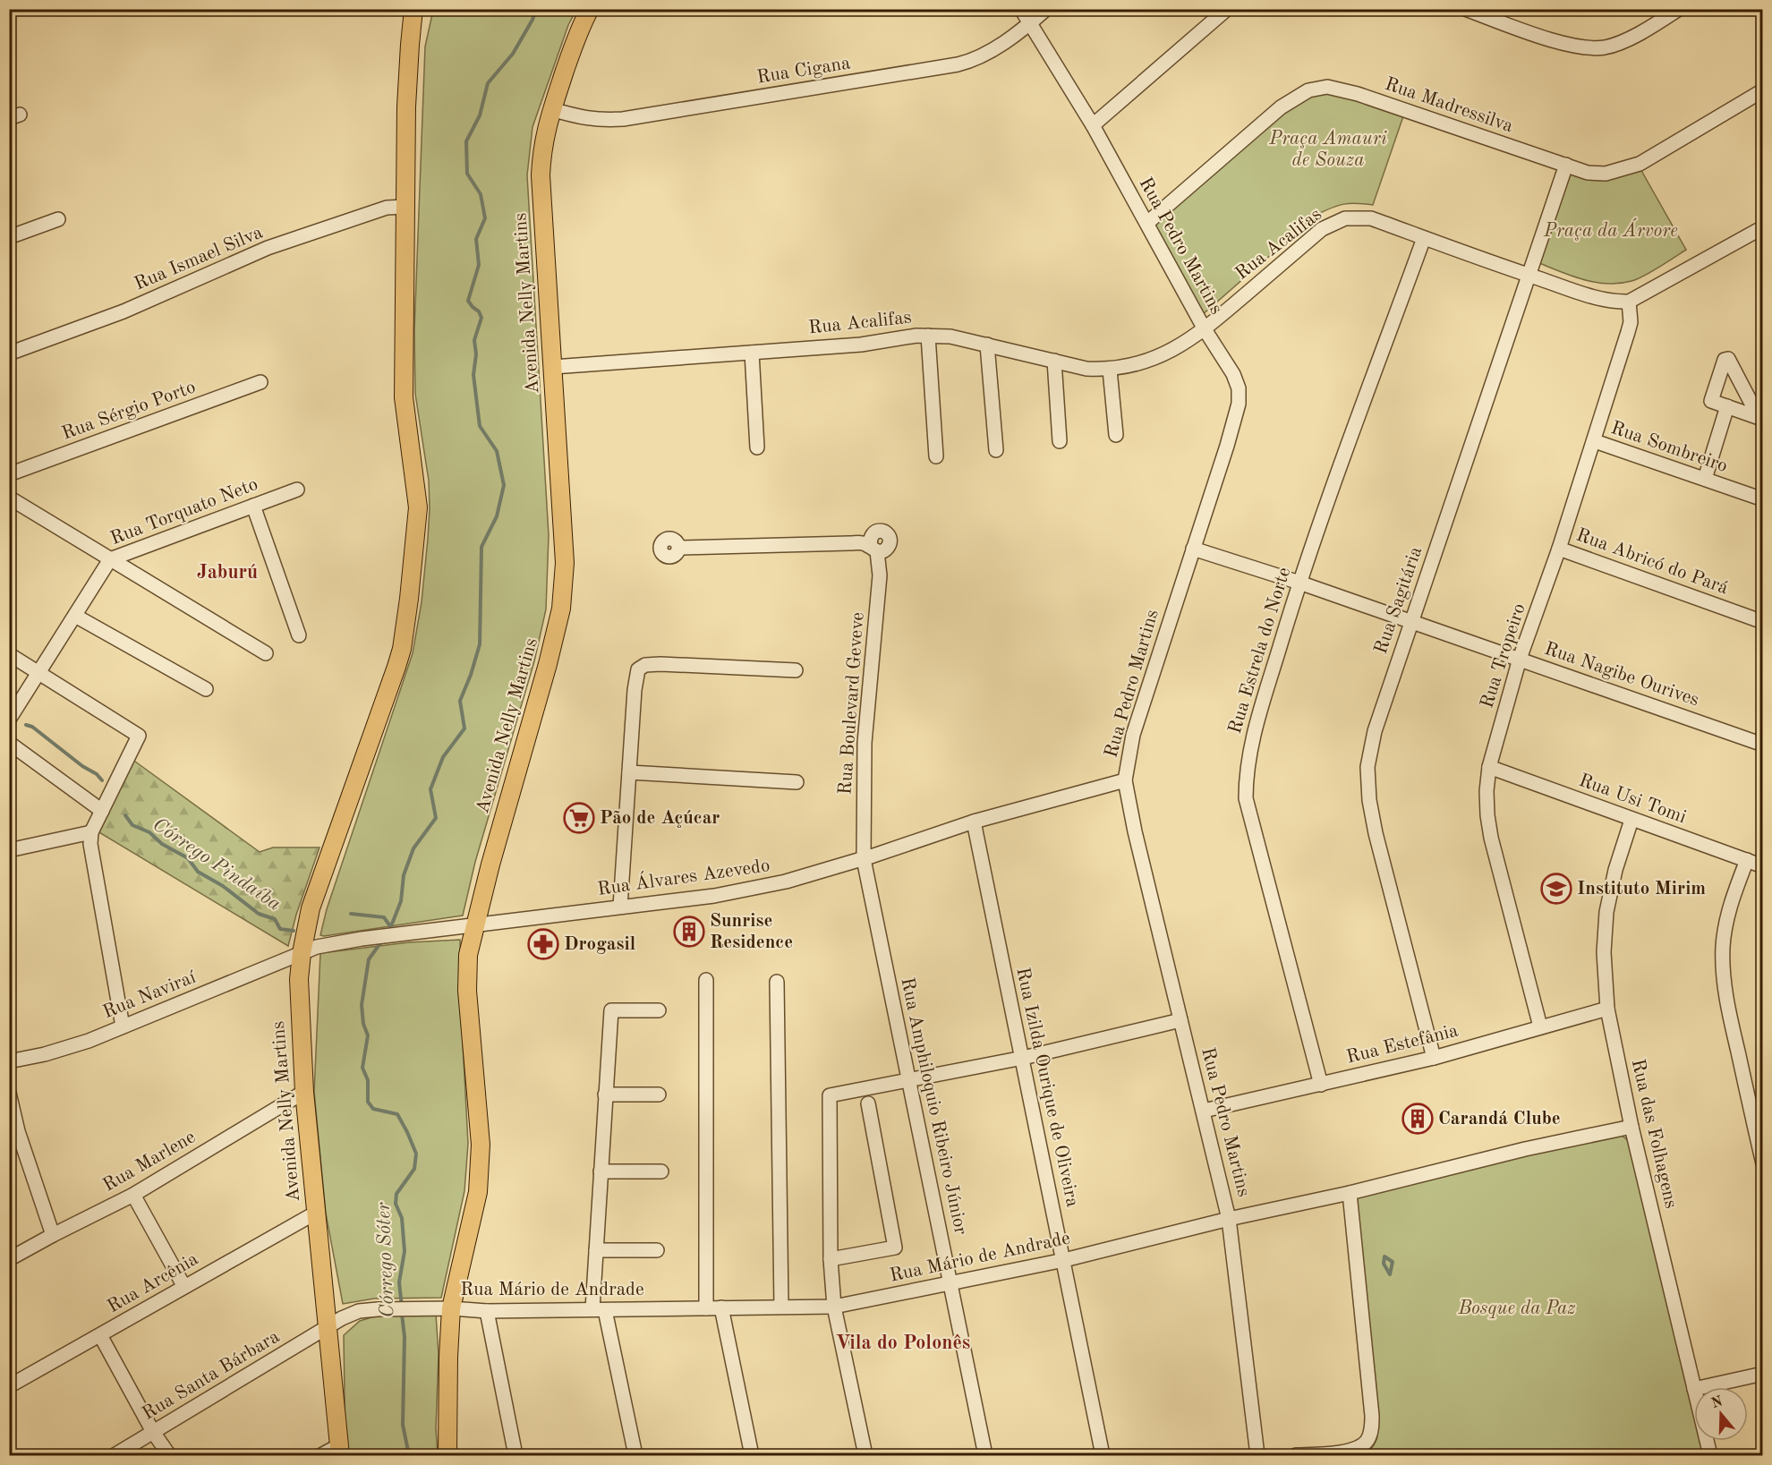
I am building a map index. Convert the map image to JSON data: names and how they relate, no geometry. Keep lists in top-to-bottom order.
{
  "streets": {
    "main road": ["Avenida Nelly Martins"],
    "street": [
      "Rua Cigana",
      "Rua Madressilva",
      "Rua Acalifas",
      "Rua Pedro Martins",
      "Rua Ismael Silva",
      "Rua Sérgio Porto",
      "Rua Sombreiro",
      "Rua Torquato Neto",
      "Rua Abricó do Pará",
      "Rua Sagitária",
      "Rua Estrela do Norte",
      "Rua Tropeiro",
      "Rua Nagibe Ourives",
      "Rua Boulevard Geveve",
      "Rua Usi Tomi",
      "Rua Álvares Azevedo",
      "Rua Naviraí",
      "Rua Estefânia",
      "Rua Izilda Ourique de Oliveira",
      "Rua Amphiloquio Ribeiro Júnior",
      "Rua das Folhagens",
      "Rua Marlene",
      "Rua Mário de Andrade",
      "Rua Arcênia",
      "Rua Santa Bárbara"
    ]
  },
  "crossings": [
    ["Rua Cigana", "Rua Pedro Martins"],
    ["Rua Cigana", "Avenida Nelly Martins"],
    ["Rua Madressilva", "Rua Pedro Martins"],
    ["Rua Madressilva", "Rua Sagitária"],
    ["Rua Acalifas", "Rua Pedro Martins"],
    ["Rua Acalifas", "Avenida Nelly Martins"],
    ["Rua Acalifas", "Rua Sagitária"],
    ["Rua Acalifas", "Rua Estrela do Norte"],
    ["Rua Acalifas", "Rua Tropeiro"],
    ["Rua Pedro Martins", "Rua Nagibe Ourives"],
    ["Rua Pedro Martins", "Rua Álvares Azevedo"],
    ["Rua Pedro Martins", "Rua Estefânia"],
    ["Rua Pedro Martins", "Rua Mário de Andrade"],
    ["Rua Ismael Silva", "Avenida Nelly Martins"],
    ["Avenida Nelly Martins", "Rua Álvares Azevedo"],
    ["Avenida Nelly Martins", "Rua Naviraí"],
    ["Avenida Nelly Martins", "Rua Marlene"],
    ["Avenida Nelly Martins", "Rua Mário de Andrade"],
    ["Avenida Nelly Martins", "Rua Arcênia"],
    ["Avenida Nelly Martins", "Rua Santa Bárbara"],
    ["Rua Sombreiro", "Rua Tropeiro"],
    ["Rua Abricó do Pará", "Rua Tropeiro"],
    ["Rua Sagitária", "Rua Nagibe Ourives"],
    ["Rua Sagitária", "Rua Estefânia"],
    ["Rua Estrela do Norte", "Rua Nagibe Ourives"],
    ["Rua Estrela do Norte", "Rua Estefânia"],
    ["Rua Tropeiro", "Rua Nagibe Ourives"],
    ["Rua Tropeiro", "Rua Usi Tomi"],
    ["Rua Tropeiro", "Rua Estefânia"],
    ["Rua Boulevard Geveve", "Rua Álvares Azevedo"],
    ["Rua Boulevard Geveve", "Rua Amphiloquio Ribeiro Júnior"],
    ["Rua Usi Tomi", "Rua das Folhagens"],
    ["Rua Álvares Azevedo", "Rua Naviraí"],
    ["Rua Álvares Azevedo", "Rua Izilda Ourique de Oliveira"],
    ["Rua Álvares Azevedo", "Rua Amphiloquio Ribeiro Júnior"],
    ["Rua Estefânia", "Rua das Folhagens"],
    ["Rua Izilda Ourique de Oliveira", "Rua Mário de Andrade"],
    ["Rua Amphiloquio Ribeiro Júnior", "Rua Mário de Andrade"],
    ["Rua das Folhagens", "Rua Mário de Andrade"],
    ["Rua Mário de Andrade", "Rua Santa Bárbara"]
  ],
  "districts": ["Jaburú", "Vila do Polonês"],
  "water": ["Córrego Pindaíba", "Córrego Sóter"],
  "parks": ["Praça Amauri de Souza", "Praça da Árvore", "Bosque da Paz"],
  "places": {
    "supermarket": ["Pão de Açúcar"],
    "school or university": ["Instituto Mirim"],
    "building": ["Sunrise Residence", "Carandá Clube"],
    "pharmacy": ["Drogasil"]
  },
  "north": "top"
}
